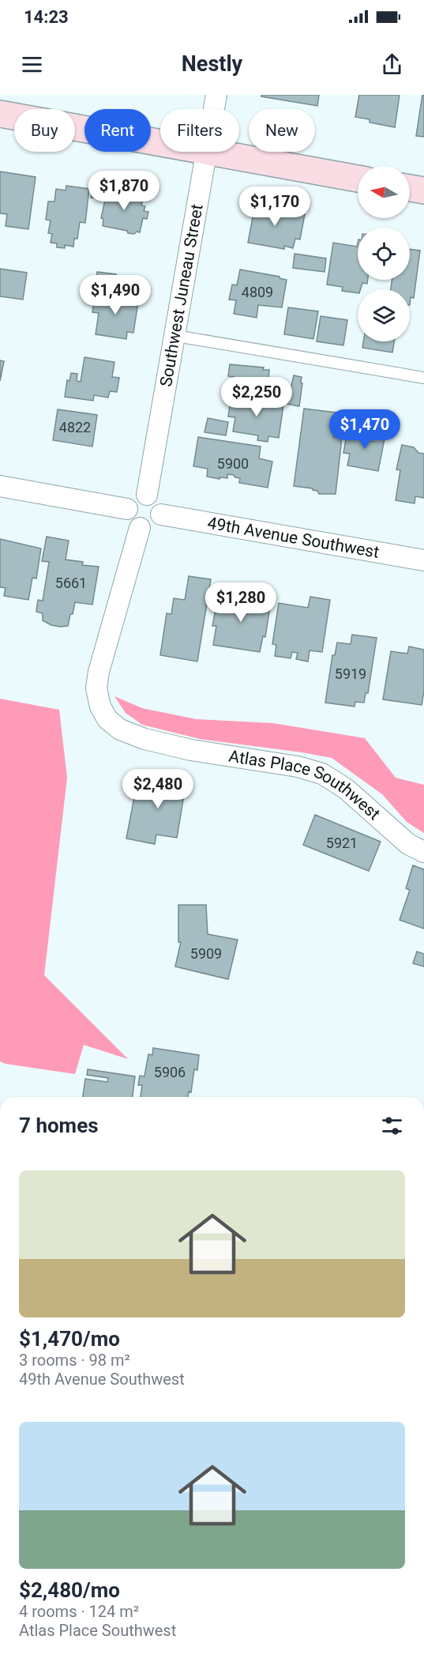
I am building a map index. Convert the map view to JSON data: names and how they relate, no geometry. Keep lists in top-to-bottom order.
{
  "streets": {
    "street": ["Southwest Juneau Street", "49th Avenue Southwest", "Atlas Place Southwest"]
  },
  "crossings": [
    ["Southwest Juneau Street", "49th Avenue Southwest"],
    ["Southwest Juneau Street", "Atlas Place Southwest"],
    ["49th Avenue Southwest", "Atlas Place Southwest"]
  ],
  "house_numbers": [
    "4809",
    "4822",
    "5900",
    "5661",
    "5919",
    "5921",
    "5909",
    "5906"
  ],
  "north": "left",
  "page": {
    "status": "14:23",
    "header": "Nestly",
    "chip": [
      "Buy",
      "Rent",
      "Filters",
      "New"
    ],
    "price": [
      "$1,870",
      "$1,170",
      "$1,490",
      "$2,250",
      "$1,470",
      "$1,280",
      "$2,480"
    ],
    "heading": "7 homes",
    "list": [
      {
        "name": "$1,470/mo",
        "note": "3 rooms · 98 m² · 49th Avenue Southwest"
      },
      {
        "name": "$2,480/mo",
        "note": "4 rooms · 124 m² · Atlas Place Southwest"
      }
    ]
  }
}
